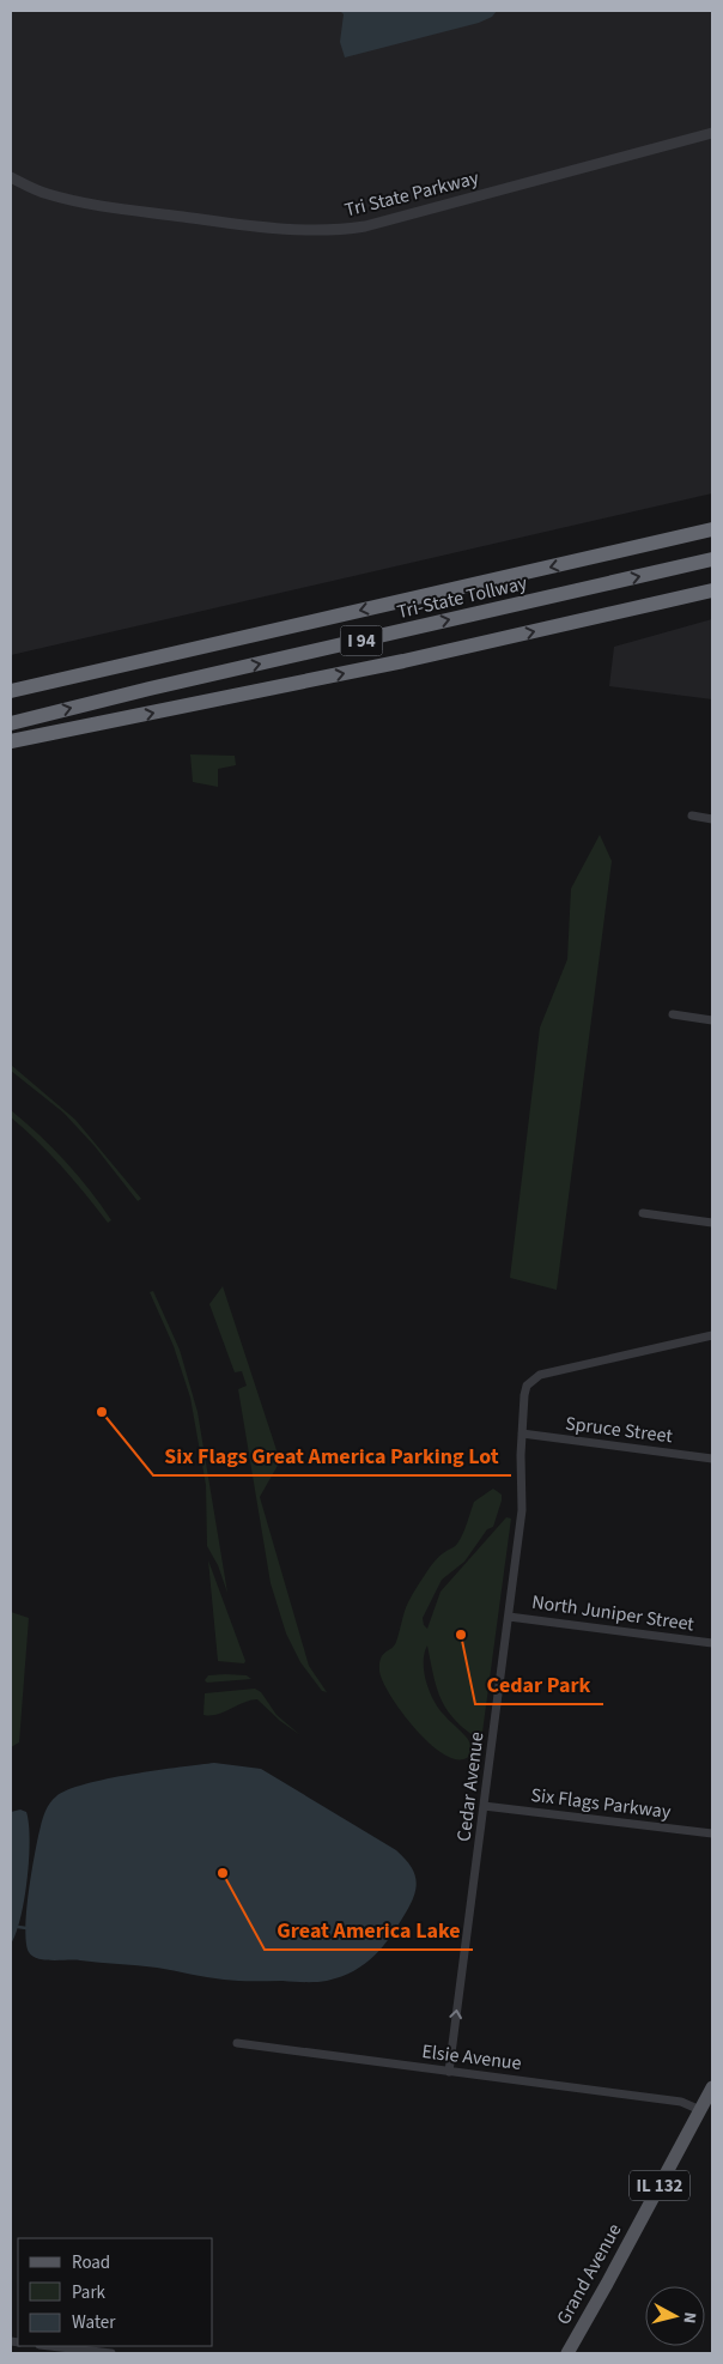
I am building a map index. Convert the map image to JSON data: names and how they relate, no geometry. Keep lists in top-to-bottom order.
{
  "streets": {
    "highway": ["Tri-State Tollway", "I 94"],
    "main road": ["IL 132", "Grand Avenue"],
    "street": [
      "Tri State Parkway",
      "Spruce Street",
      "North Juniper Street",
      "Cedar Avenue",
      "Six Flags Parkway",
      "Elsie Avenue"
    ]
  },
  "crossings": [
    ["Spruce Street", "Cedar Avenue"],
    ["North Juniper Street", "Cedar Avenue"],
    ["Cedar Avenue", "Six Flags Parkway"],
    ["Cedar Avenue", "Elsie Avenue"],
    ["Elsie Avenue", "Grand Avenue"]
  ],
  "places": ["Six Flags Great America Parking Lot", "Cedar Park", "Great America Lake"],
  "legend": ["Road", "Park", "Water"],
  "north": "right"
}
